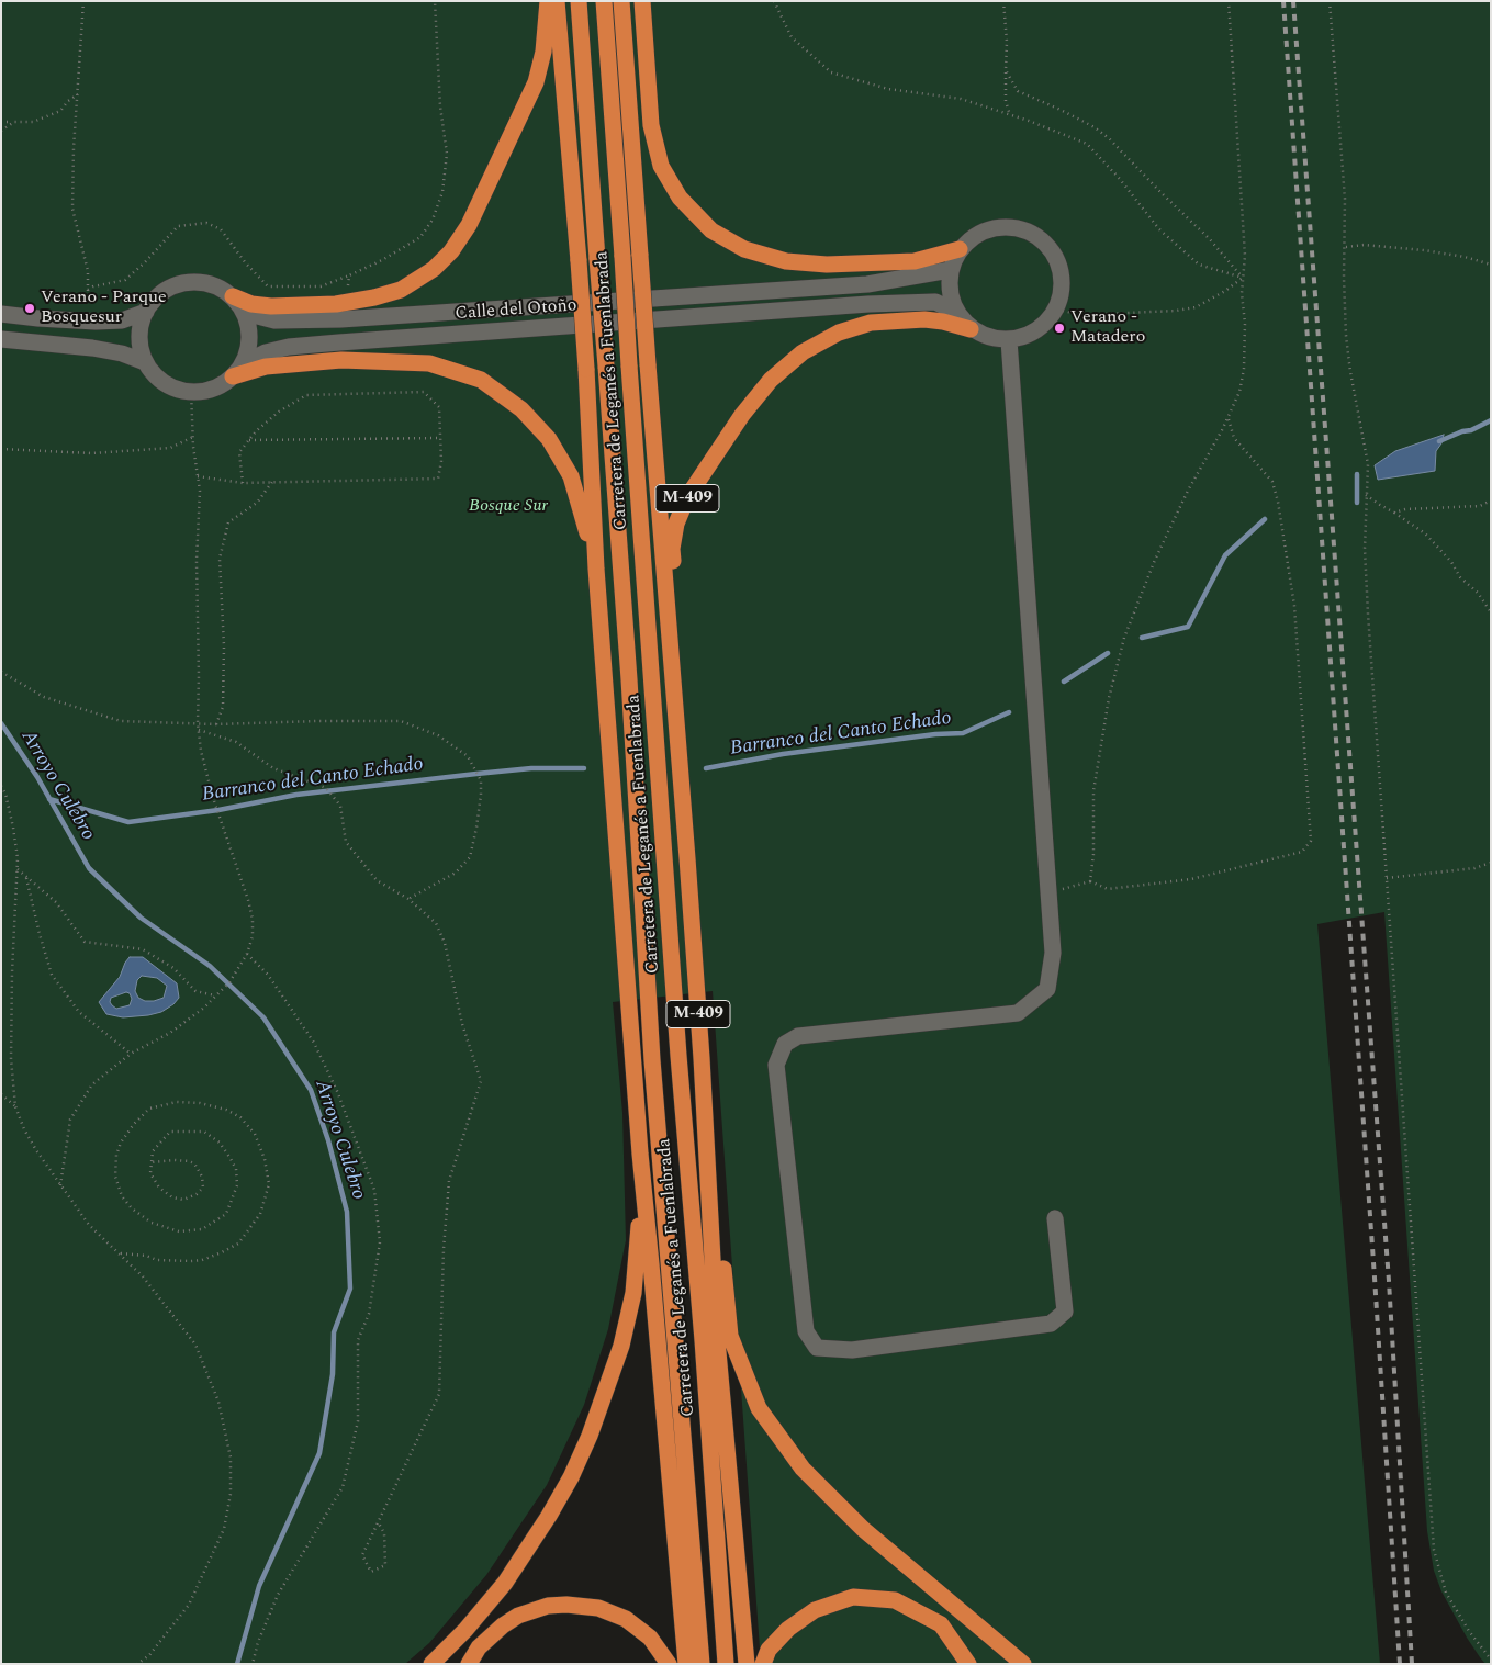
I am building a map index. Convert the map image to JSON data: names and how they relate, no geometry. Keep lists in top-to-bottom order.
{
  "streets": {
    "highway": ["Carretera de Leganés a Fuenlabrada", "M-409"],
    "street": ["Calle del Otoño"]
  },
  "crossings": [
    ["Calle del Otoño", "M-409"]
  ],
  "water": ["Barranco del Canto Echado", "Arroyo Culebro"],
  "parks": ["Bosque Sur"],
  "places": ["Verano - Parque Bosquesur", "Verano - Matadero"]
}
